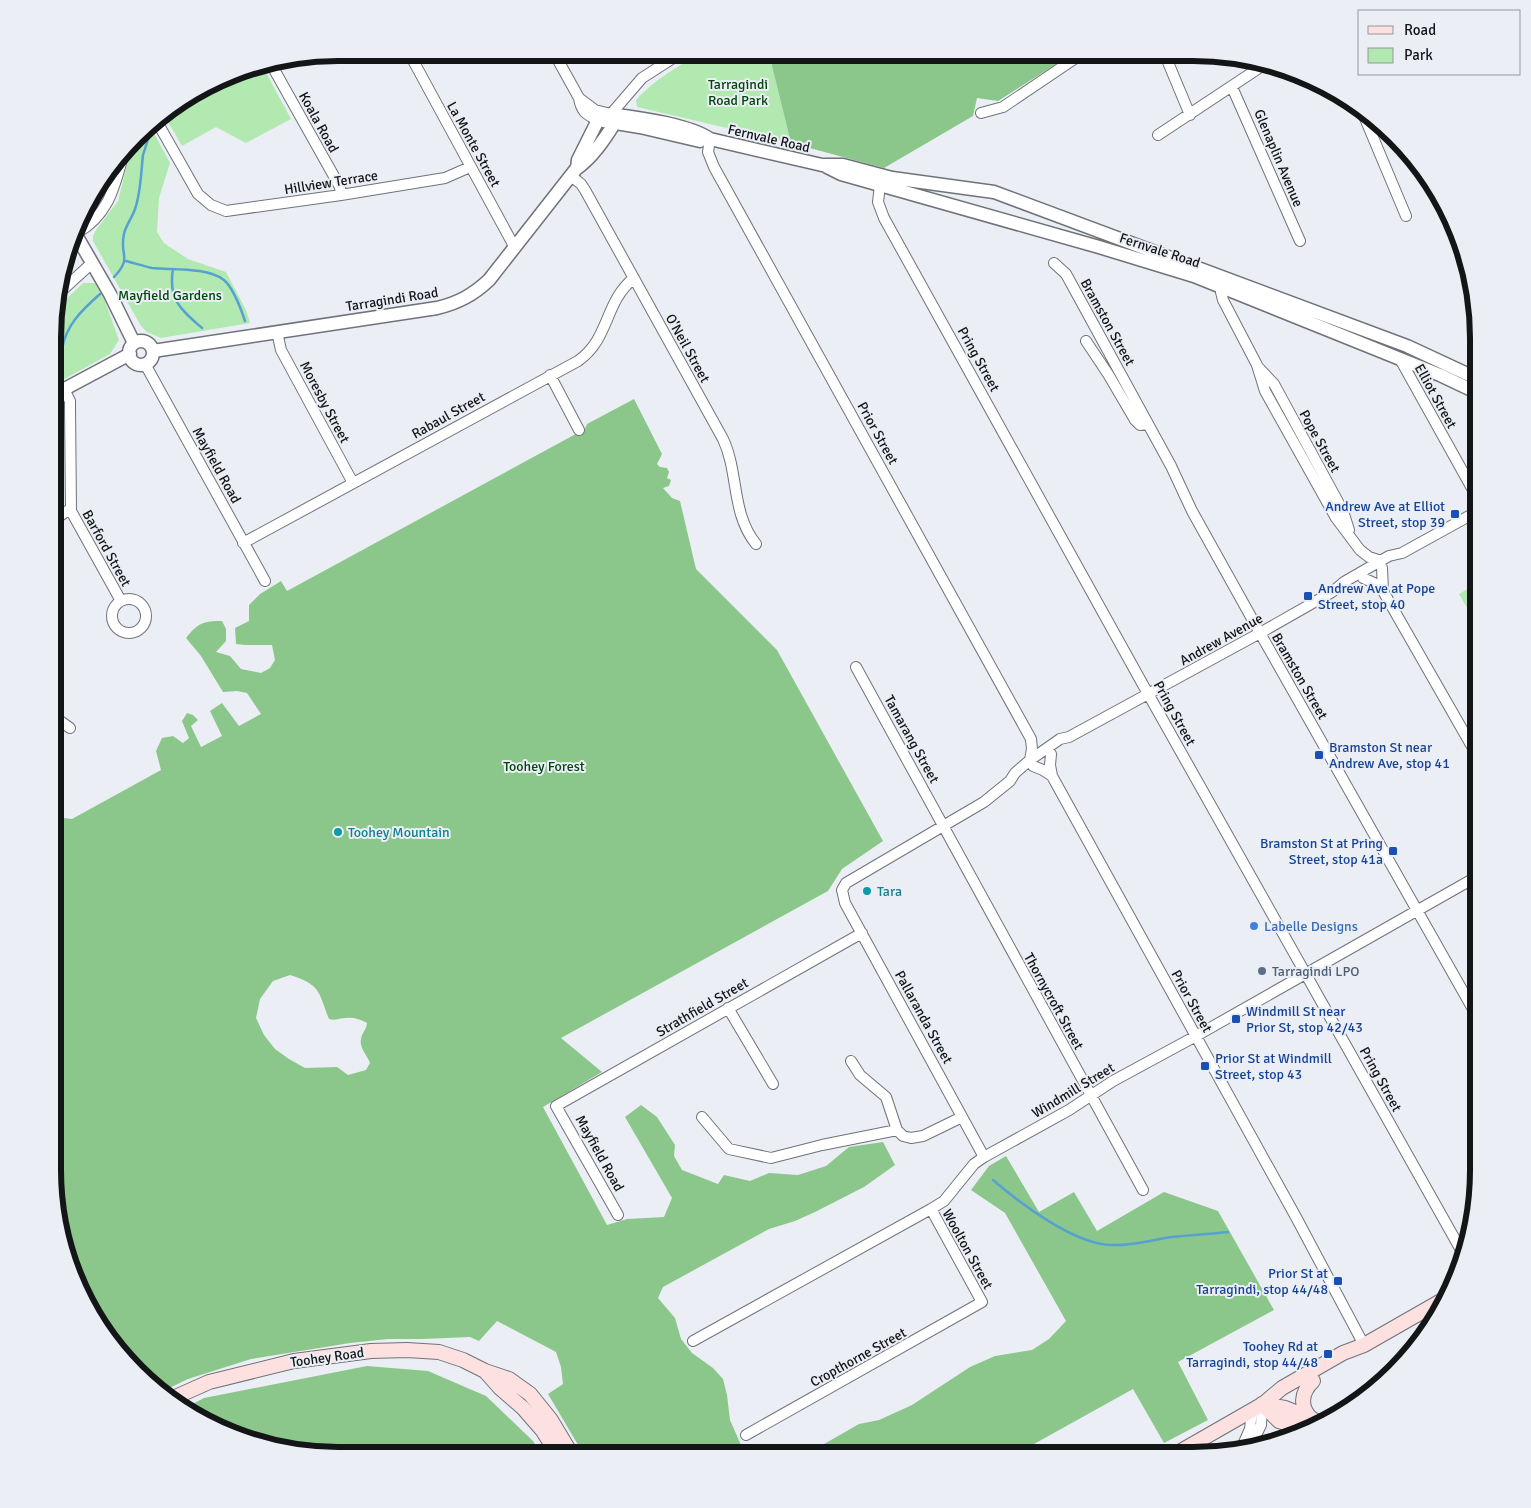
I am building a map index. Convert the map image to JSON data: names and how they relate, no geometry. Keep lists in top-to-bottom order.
{
  "streets": {
    "main road": ["Toohey Road"],
    "street": [
      "Koala Road",
      "Fernvale Road",
      "La Monte Street",
      "Glenaplin Avenue",
      "Hillview Terrace",
      "Tarragindi Road",
      "Bramston Street",
      "O'Neil Street",
      "Pring Street",
      "Elliot Street",
      "Moresby Street",
      "Rabaul Street",
      "Prior Street",
      "Pope Street",
      "Mayfield Road",
      "Barford Street",
      "Andrew Avenue",
      "Tamarang Street",
      "Thornycroft Street",
      "Strathfield Street",
      "Pallaranda Street",
      "Windmill Street",
      "Woolton Street",
      "Cropthorne Street"
    ]
  },
  "crossings": [
    ["Koala Road", "Hillview Terrace"],
    ["Fernvale Road", "Tarragindi Road"],
    ["Fernvale Road", "Pring Street"],
    ["Fernvale Road", "Elliot Street"],
    ["Fernvale Road", "Prior Street"],
    ["Fernvale Road", "Pope Street"],
    ["La Monte Street", "Hillview Terrace"],
    ["La Monte Street", "Tarragindi Road"],
    ["Tarragindi Road", "O'Neil Street"],
    ["Tarragindi Road", "Moresby Street"],
    ["Tarragindi Road", "Mayfield Road"],
    ["Bramston Street", "Andrew Avenue"],
    ["Bramston Street", "Windmill Street"],
    ["O'Neil Street", "Rabaul Street"],
    ["Pring Street", "Andrew Avenue"],
    ["Pring Street", "Windmill Street"],
    ["Moresby Street", "Rabaul Street"],
    ["Rabaul Street", "Mayfield Road"],
    ["Prior Street", "Andrew Avenue"],
    ["Prior Street", "Windmill Street"],
    ["Pope Street", "Andrew Avenue"],
    ["Mayfield Road", "Strathfield Street"],
    ["Andrew Avenue", "Tamarang Street"],
    ["Andrew Avenue", "Thornycroft Street"],
    ["Andrew Avenue", "Pallaranda Street"],
    ["Tamarang Street", "Thornycroft Street"],
    ["Thornycroft Street", "Windmill Street"],
    ["Strathfield Street", "Pallaranda Street"],
    ["Pallaranda Street", "Windmill Street"],
    ["Windmill Street", "Woolton Street"],
    ["Woolton Street", "Cropthorne Street"]
  ],
  "parks": ["Tarragindi Road Park", "Mayfield Gardens", "Toohey Forest"],
  "places": {
    "transit": [
      "Andrew Ave at Elliot Street, stop 39",
      "Andrew Ave at Pope Street, stop 40",
      "Bramston St near Andrew Ave, stop 41",
      "Bramston St at Pring Street, stop 41a",
      "Windmill St near Prior St, stop 42/43",
      "Prior St at Windmill Street, stop 43",
      "Prior St at Tarragindi, stop 44/48",
      "Toohey Rd at Tarragindi, stop 44/48"
    ],
    "other": [
      "Toohey Mountain",
      "Tara",
      "Labelle Designs",
      "Tarragindi LPO"
    ]
  },
  "legend": ["Road", "Park"]
}
